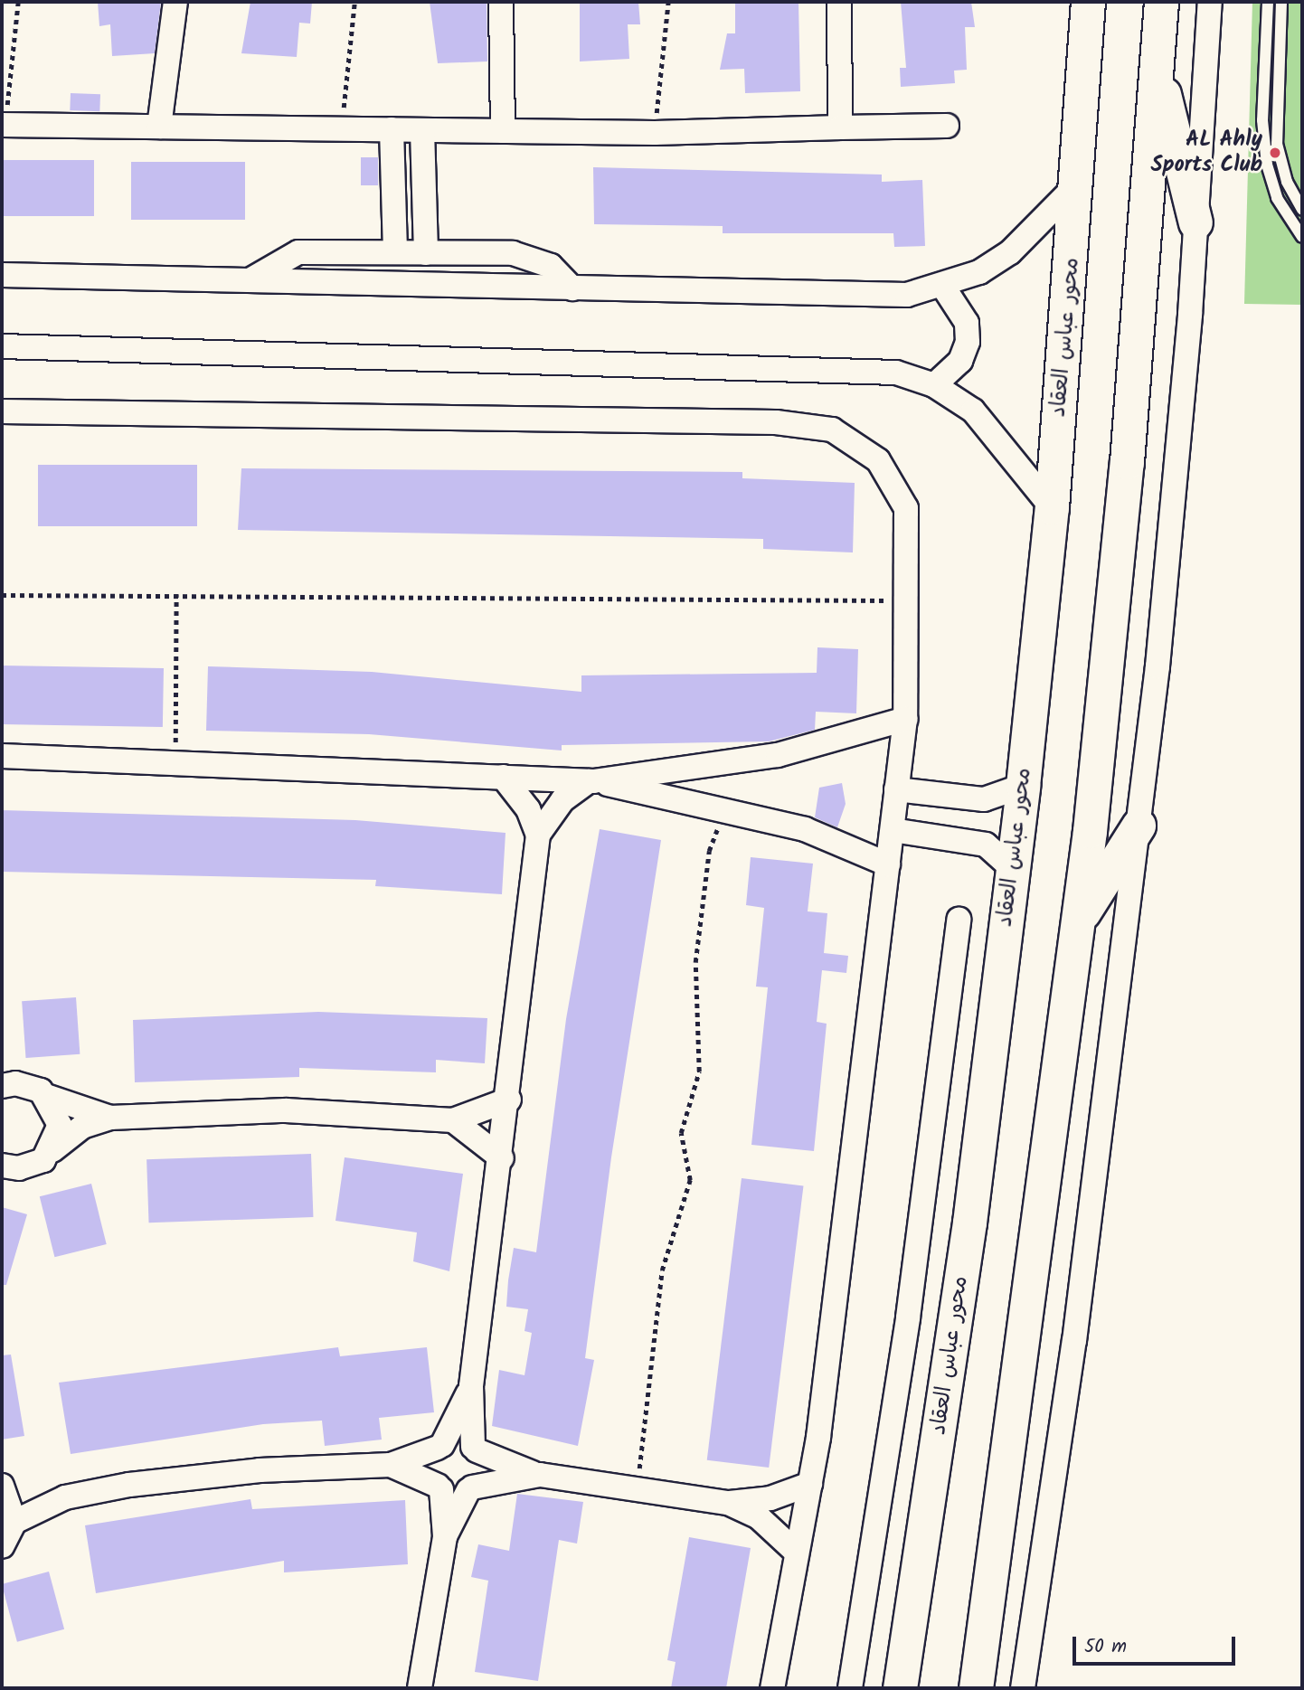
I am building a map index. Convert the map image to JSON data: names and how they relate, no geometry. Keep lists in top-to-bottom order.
{
  "streets": {
    "main road": ["محور عباس العقاد"]
  },
  "places": ["AL Ahly Sports Club"],
  "scale_bar": "50 m"
}
